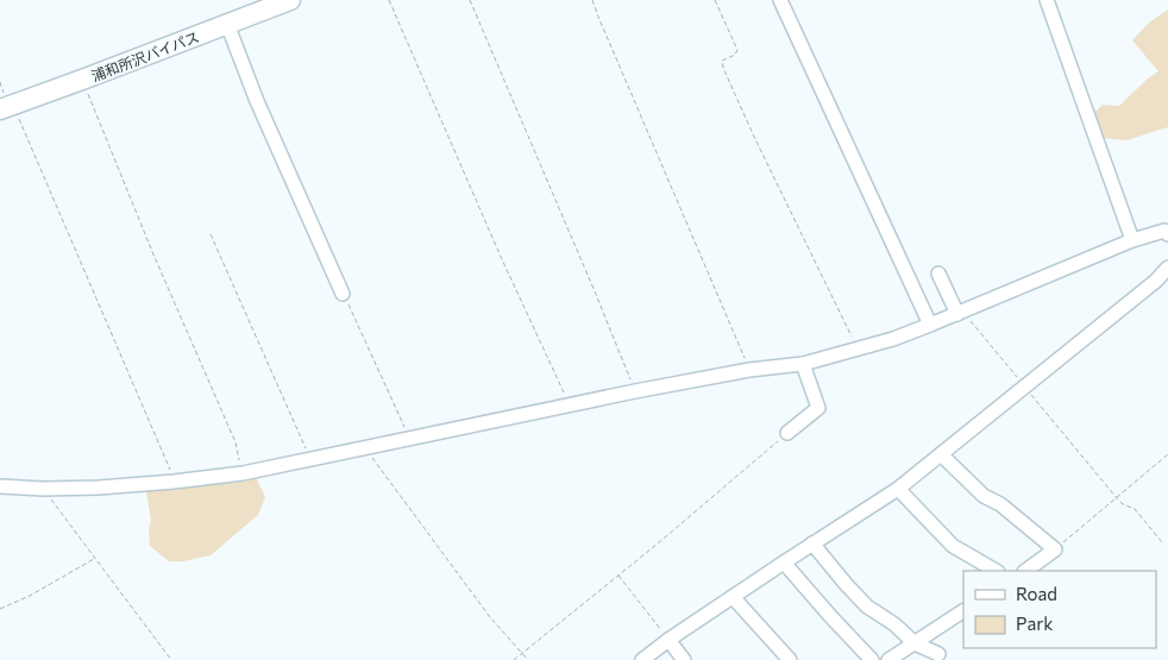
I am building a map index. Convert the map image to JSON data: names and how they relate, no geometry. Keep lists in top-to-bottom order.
{
  "streets": {
    "highway": ["浦和所沢バイパス"]
  },
  "legend": ["Road", "Park"]
}
